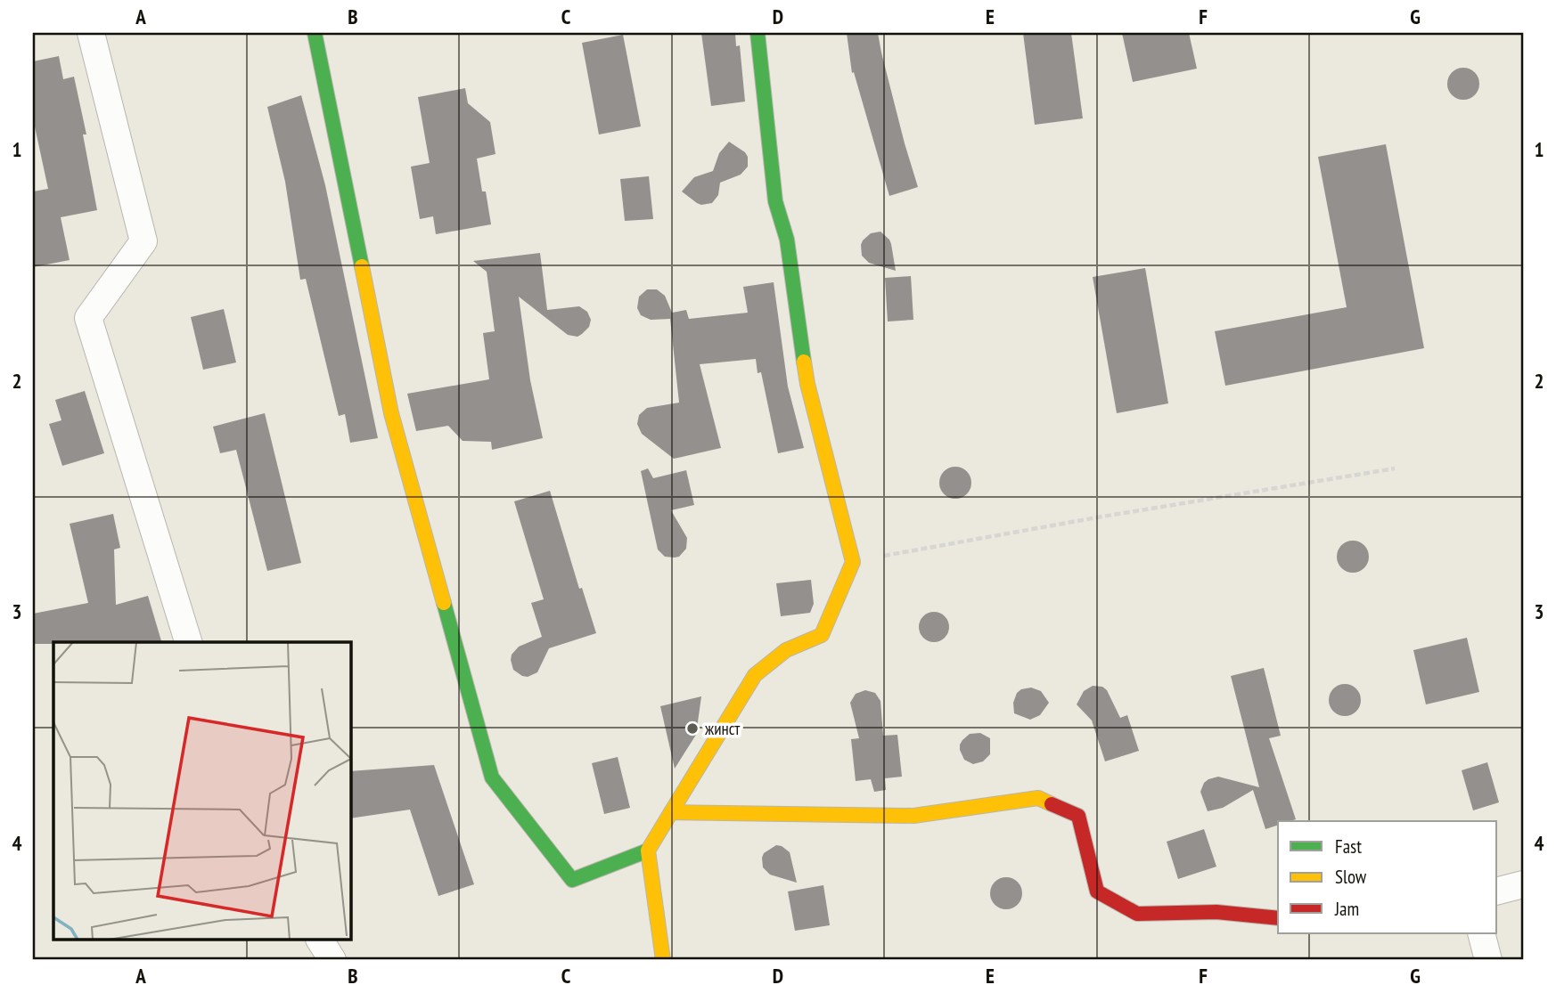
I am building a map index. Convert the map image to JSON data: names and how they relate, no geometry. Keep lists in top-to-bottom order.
{
  "places": ["жинст"],
  "legend": ["Fast", "Slow", "Jam"],
  "grid": {
    "columns": [
      "A",
      "B",
      "C",
      "D",
      "E",
      "F",
      "G"
    ],
    "rows": [
      "1",
      "2",
      "3",
      "4"
    ]
  }
}
